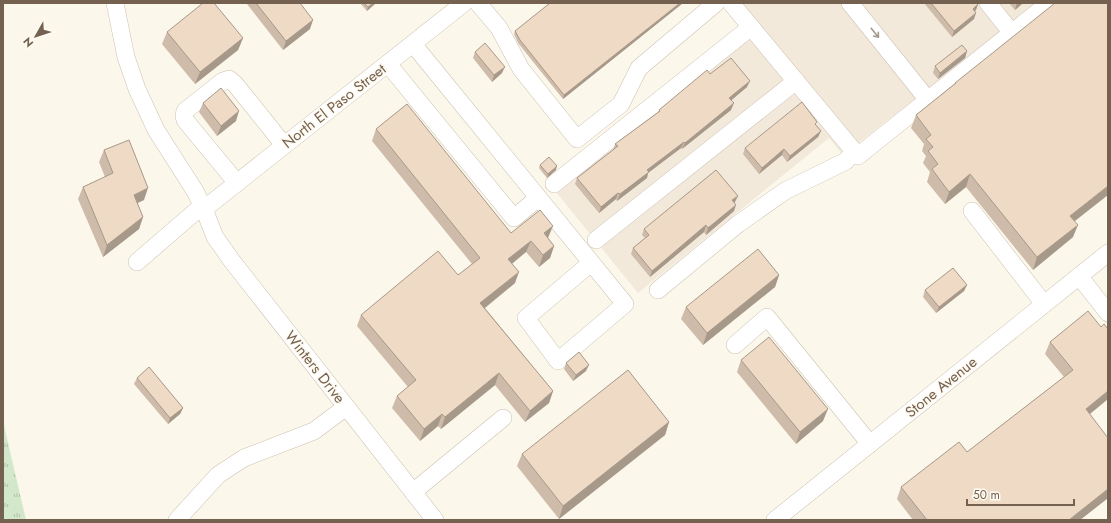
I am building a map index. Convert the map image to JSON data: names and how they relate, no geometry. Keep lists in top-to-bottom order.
{
  "streets": {
    "street": ["North El Paso Street", "Winters Drive", "Stone Avenue"]
  },
  "crossings": [
    ["North El Paso Street", "Winters Drive"]
  ],
  "scale_bar": "50 m",
  "north": "bottom left"
}
